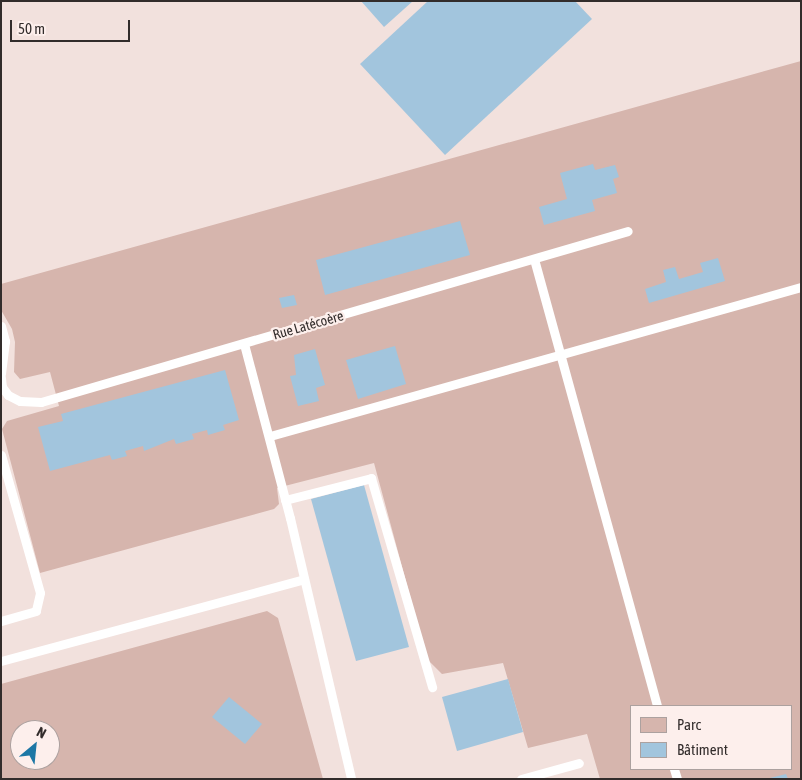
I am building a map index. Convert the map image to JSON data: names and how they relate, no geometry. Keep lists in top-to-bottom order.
{
  "streets": {
    "lane": ["Rue Latécoère"]
  },
  "legend": ["Parc", "Bâtiment"],
  "scale_bar": "50 m",
  "north": "top right"
}
